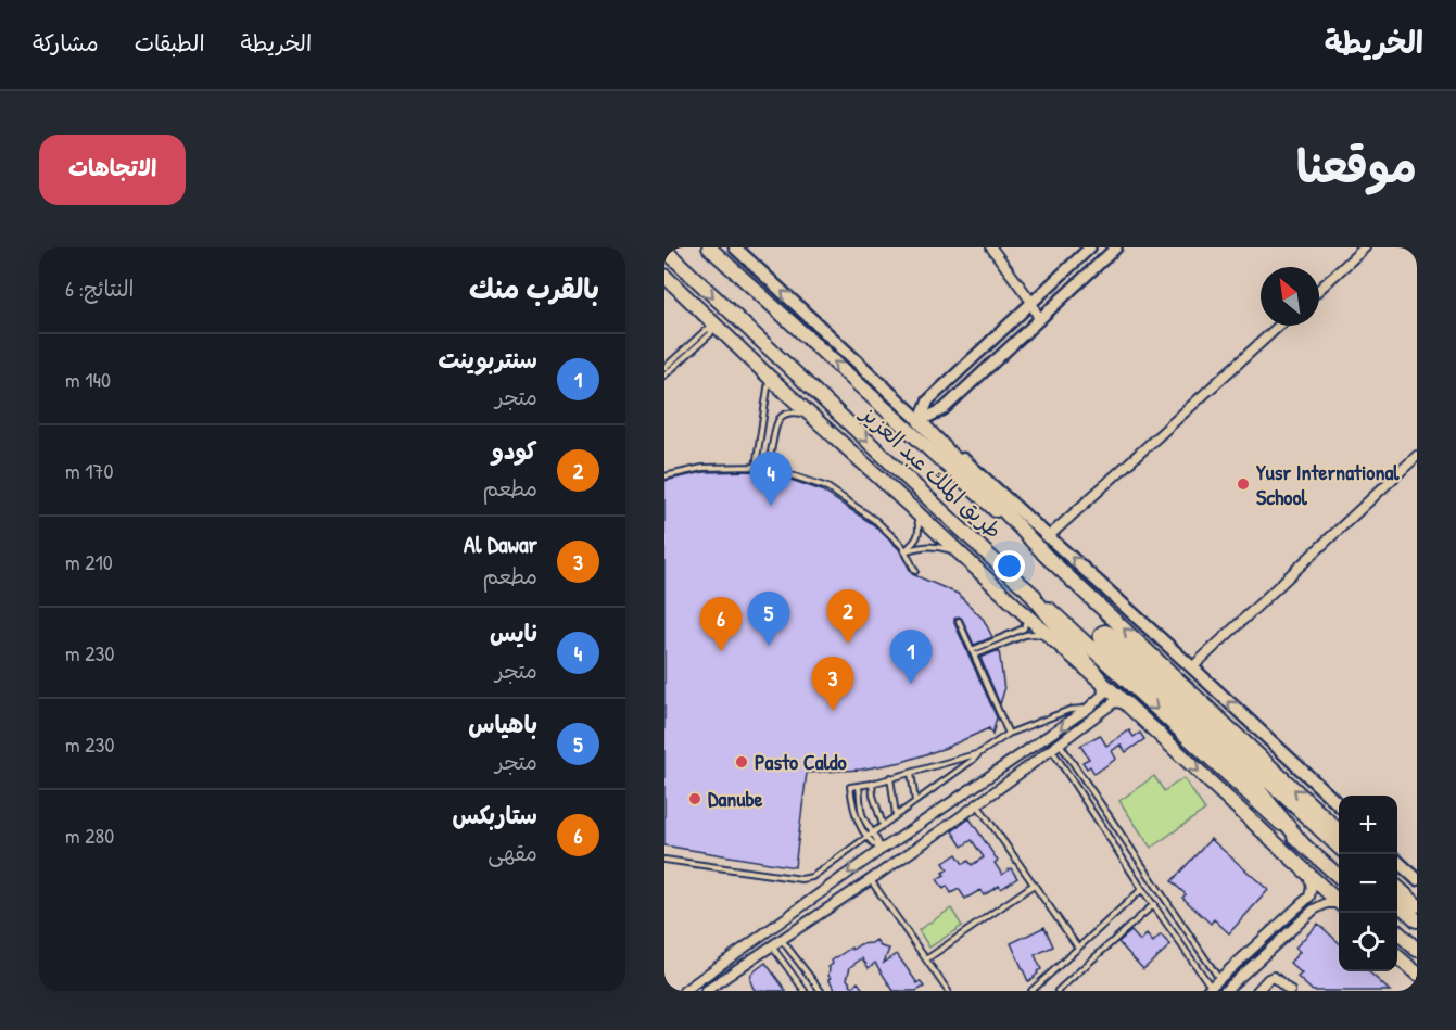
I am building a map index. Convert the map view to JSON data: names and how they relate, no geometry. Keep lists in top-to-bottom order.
{
  "streets": {
    "main road": ["طريق الملك عبد العزيز"]
  },
  "places": ["Yusr International School", "Pasto Caldo", "Danube"],
  "north": "top left",
  "page": {
    "header": "الخريطة",
    "nav": ["الخريطة", "الطبقات", "مشاركة"],
    "title": "موقعنا",
    "buttons": "الاتجاهات",
    "heading": ["بالقرب منك", "النتائج: 6"],
    "list": [
      {
        "mark": "1",
        "name": "سنتربوينت",
        "note": "متجر",
        "value": "140 m"
      },
      {
        "mark": "2",
        "name": "كودو",
        "note": "مطعم",
        "value": "170 m"
      },
      {
        "mark": "3",
        "name": "Al Dawar",
        "note": "مطعم",
        "value": "210 m"
      },
      {
        "mark": "4",
        "name": "نايس",
        "note": "متجر",
        "value": "230 m"
      },
      {
        "mark": "5",
        "name": "باهياس",
        "note": "متجر",
        "value": "230 m"
      },
      {
        "mark": "6",
        "name": "ستاربكس",
        "note": "مقهى",
        "value": "280 m"
      }
    ],
    "pins": [
      "4",
      "2",
      "5",
      "6",
      "1",
      "3"
    ],
    "map_buttons": ["+", "−"]
  }
}
